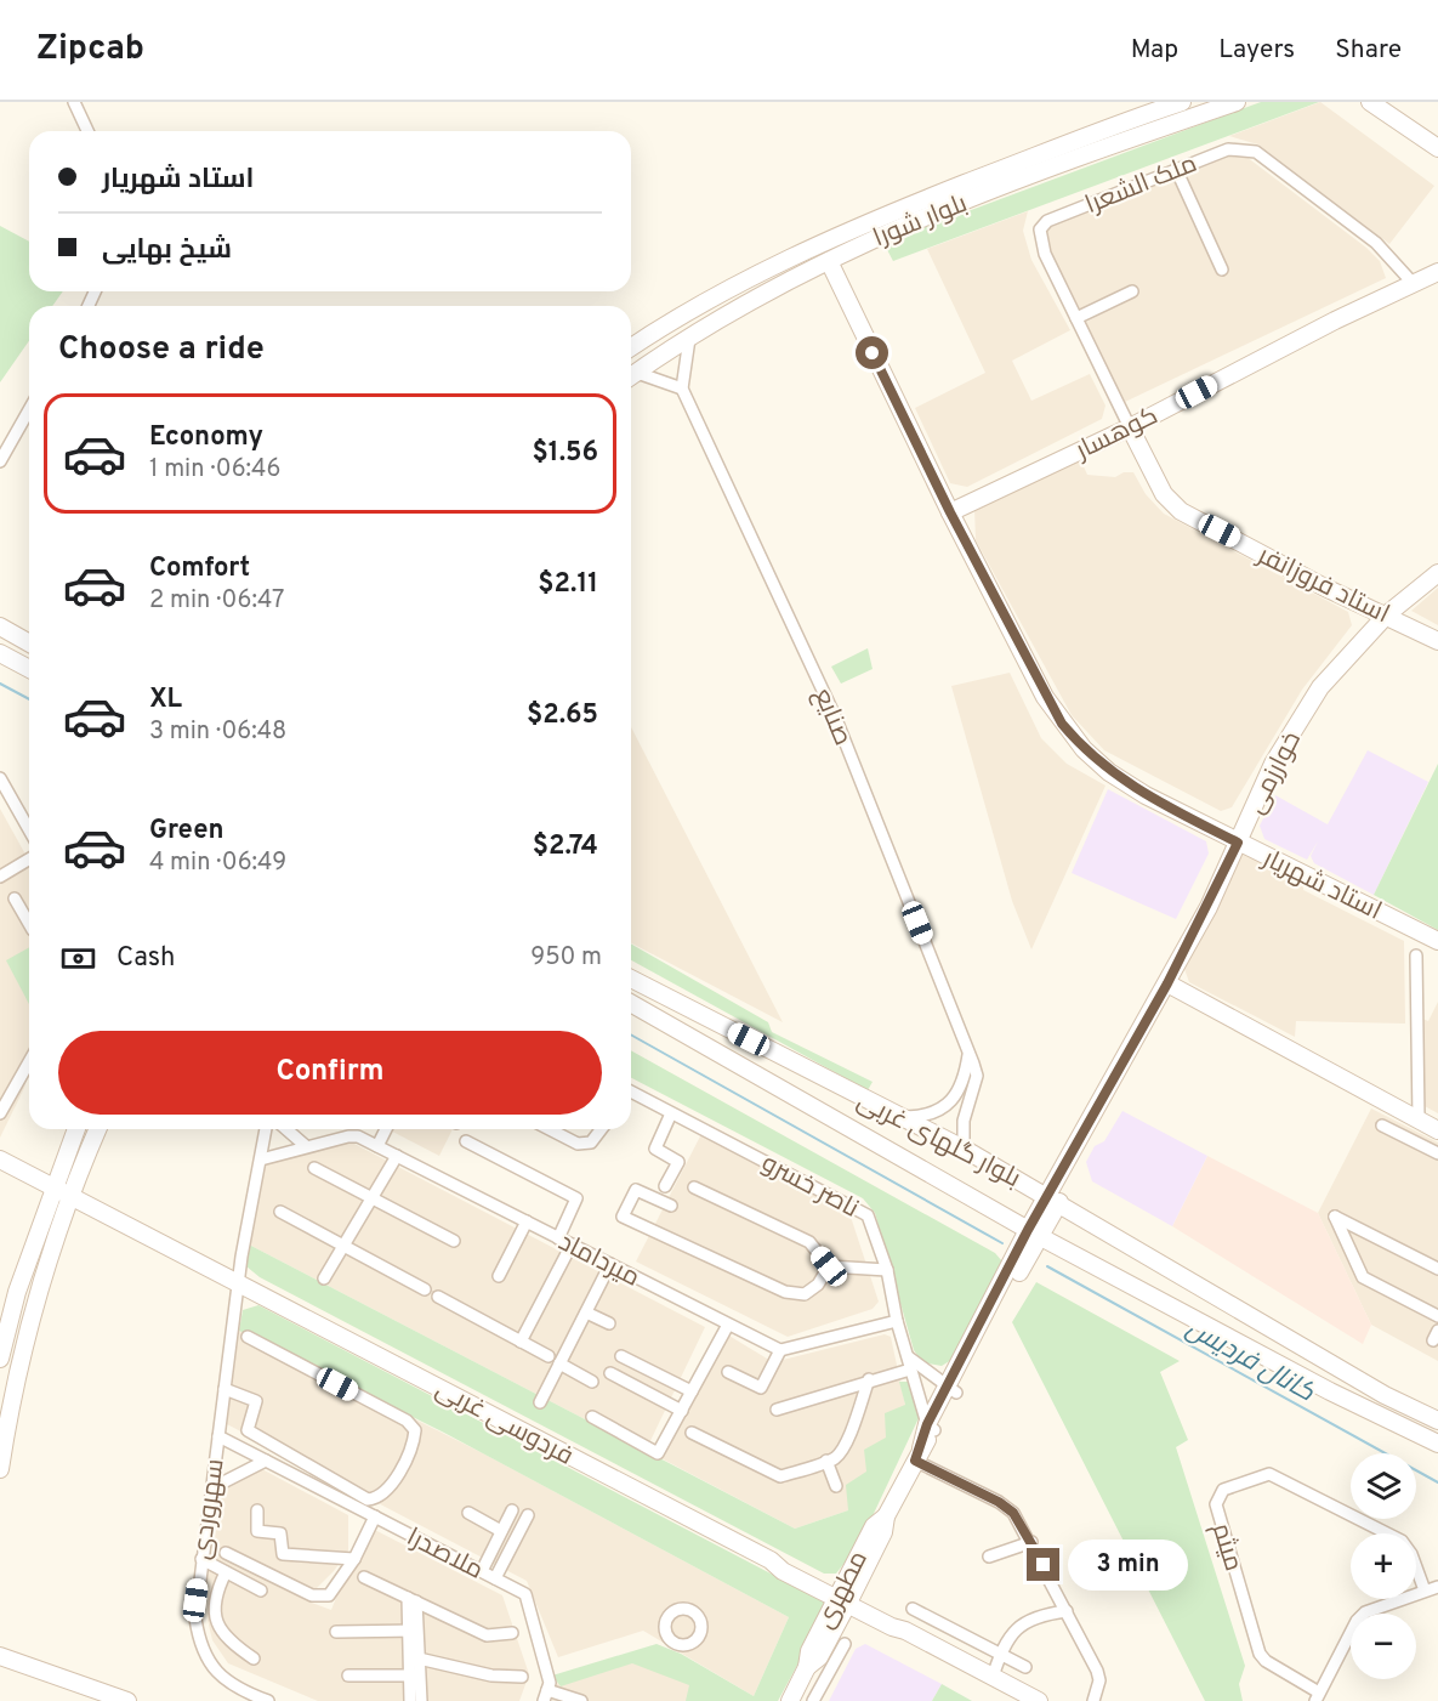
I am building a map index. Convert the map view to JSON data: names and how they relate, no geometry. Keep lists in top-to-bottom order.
{
  "streets": {
    "main road": [
      "بلوار شورا",
      "کوهسار",
      "استاد فروزانفر",
      "خوارزمی",
      "استاد شهریار",
      "بلوار گلهای غربی",
      "فردوسی غربی",
      "مطهری"
    ],
    "street": [
      "ملک الشعرا",
      "صنایع",
      "ناصر خسرو",
      "میرداماد",
      "سهروردی",
      "میثم",
      "ملاصدرا"
    ]
  },
  "crossings": [
    ["ملک الشعرا", "کوهسار"],
    ["ملک الشعرا", "استاد فروزانفر"],
    ["بلوار شورا", "استاد شهریار"],
    ["کوهسار", "استاد فروزانفر"],
    ["کوهسار", "استاد شهریار"],
    ["استاد فروزانفر", "خوارزمی"],
    ["صنایع", "بلوار گلهای غربی"],
    ["خوارزمی", "استاد شهریار"],
    ["خوارزمی", "بلوار گلهای غربی"],
    ["خوارزمی", "مطهری"],
    ["بلوار گلهای غربی", "مطهری"],
    ["ناصر خسرو", "مطهری"],
    ["فردوسی غربی", "سهروردی"],
    ["فردوسی غربی", "مطهری"],
    ["سهروردی", "ملاصدرا"]
  ],
  "water": ["کانال فردیس"],
  "page": {
    "header": "Zipcab",
    "nav": ["Map", "Layers", "Share"],
    "banner": ["استاد شهریار", "شیخ بهایی"],
    "heading": "Choose a ride",
    "list": [
      {
        "name": "Economy",
        "note": "1 min · 06:46",
        "value": "$1.56"
      },
      {
        "name": "Comfort",
        "note": "2 min · 06:47",
        "value": "$2.11"
      },
      {
        "name": "XL",
        "note": "3 min · 06:48",
        "value": "$2.65"
      },
      {
        "name": "Green",
        "note": "4 min · 06:49",
        "value": "$2.74"
      }
    ],
    "pay": ["Cash", "950 m"],
    "buttons": "Confirm",
    "map_buttons": ["+", "−"],
    "bubble": "3 min"
  }
}
